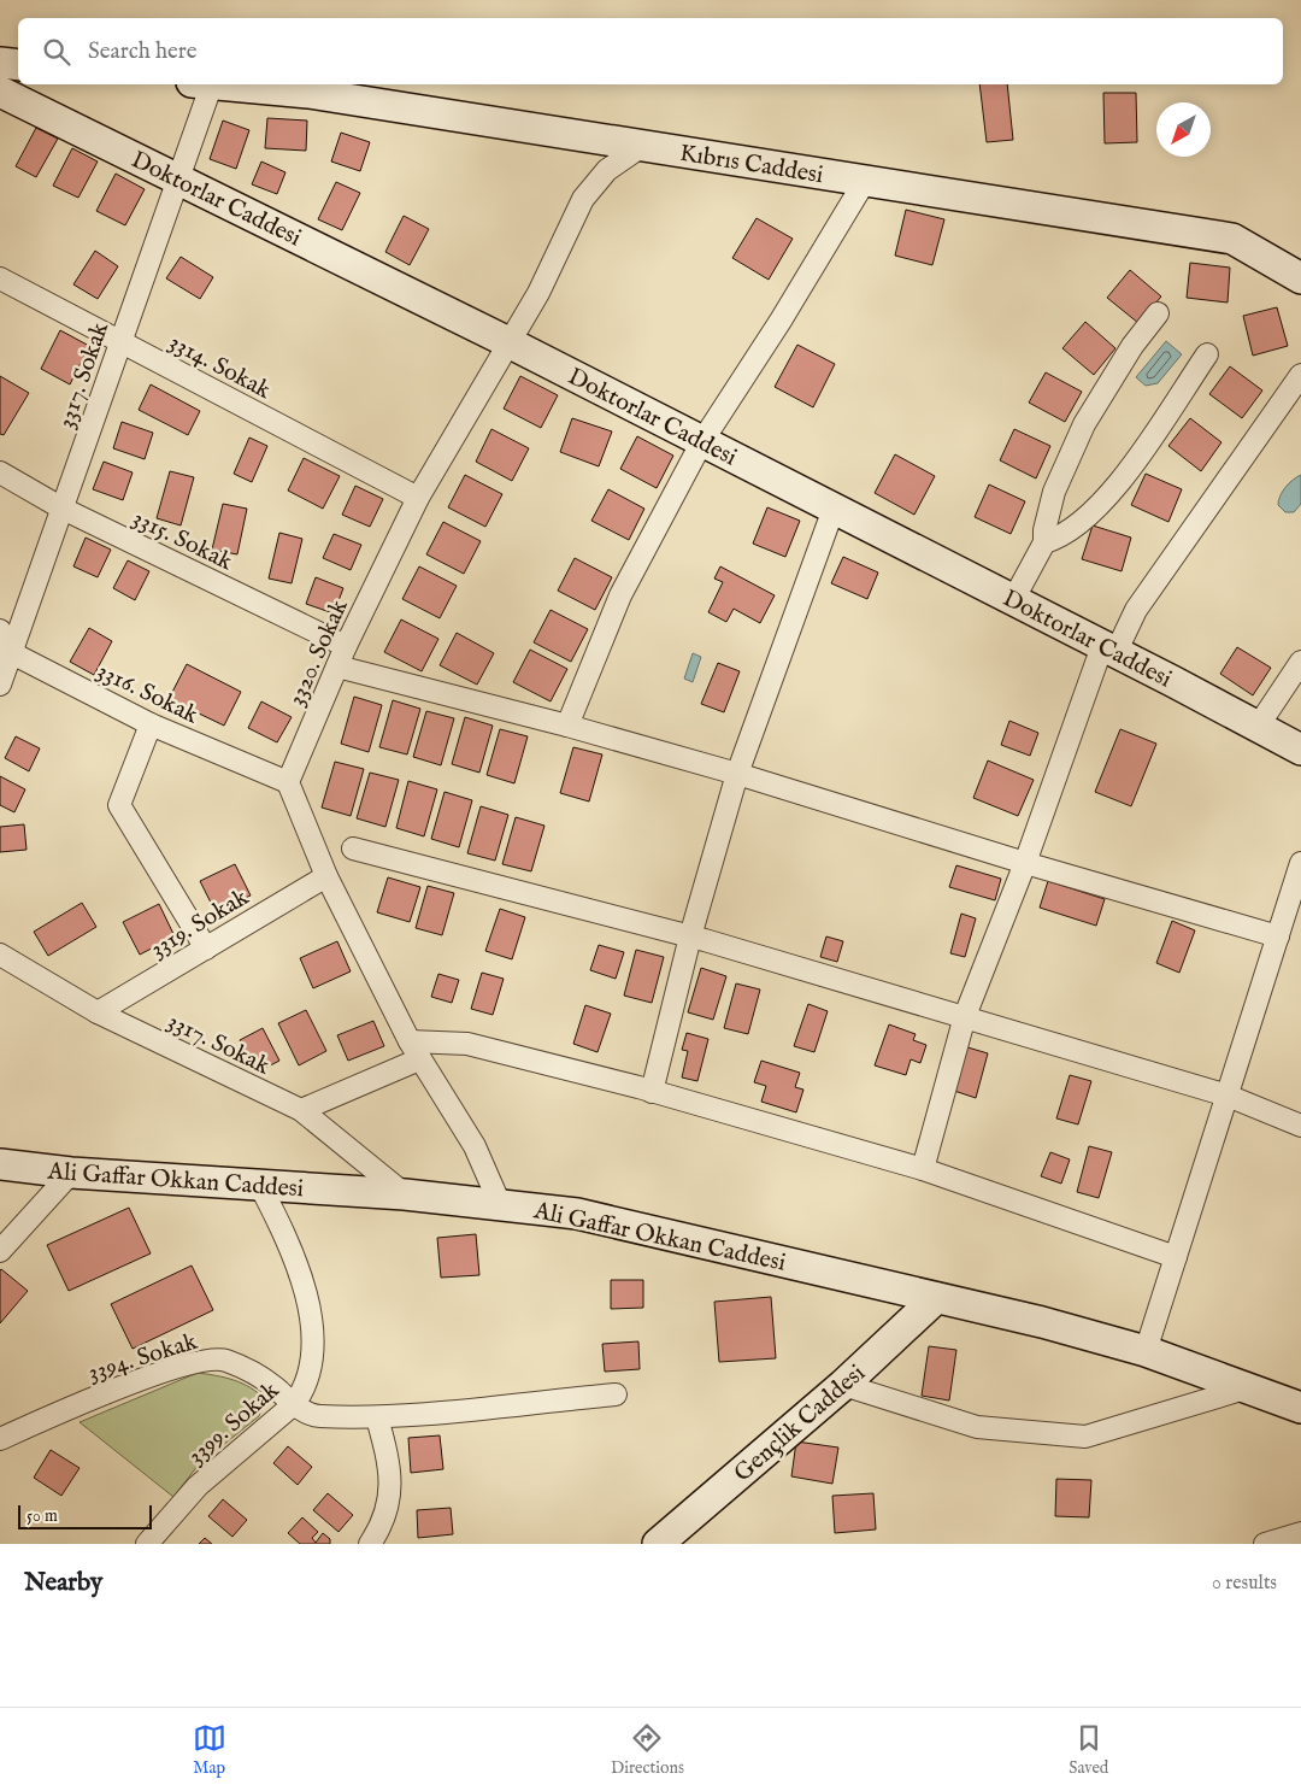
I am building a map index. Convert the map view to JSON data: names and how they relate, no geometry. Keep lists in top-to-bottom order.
{
  "streets": {
    "street": [
      "Kıbrıs Caddesi",
      "Doktorlar Caddesi",
      "3314. Sokak",
      "3317. Sokak",
      "3315. Sokak",
      "3320. Sokak",
      "3316. Sokak",
      "3319. Sokak",
      "Ali Gaffar Okkan Caddesi",
      "3394. Sokak",
      "3399. Sokak",
      "Gençlik Caddesi"
    ]
  },
  "crossings": [
    ["Kıbrıs Caddesi", "3320. Sokak"],
    ["Doktorlar Caddesi", "3317. Sokak"],
    ["Doktorlar Caddesi", "3320. Sokak"],
    ["3314. Sokak", "3317. Sokak"],
    ["3314. Sokak", "3320. Sokak"],
    ["3317. Sokak", "3315. Sokak"],
    ["3317. Sokak", "3316. Sokak"],
    ["3317. Sokak", "3319. Sokak"],
    ["3317. Sokak", "Ali Gaffar Okkan Caddesi"],
    ["3315. Sokak", "3320. Sokak"],
    ["3320. Sokak", "3316. Sokak"],
    ["Ali Gaffar Okkan Caddesi", "3399. Sokak"],
    ["Ali Gaffar Okkan Caddesi", "Gençlik Caddesi"],
    ["3394. Sokak", "3399. Sokak"]
  ],
  "scale_bar": "50 m",
  "north": "bottom left",
  "page": {
    "search": "Search here",
    "scale": "50 m",
    "heading": ["Nearby", "0 results"],
    "nav": ["Map", "Directions", "Saved"]
  }
}
